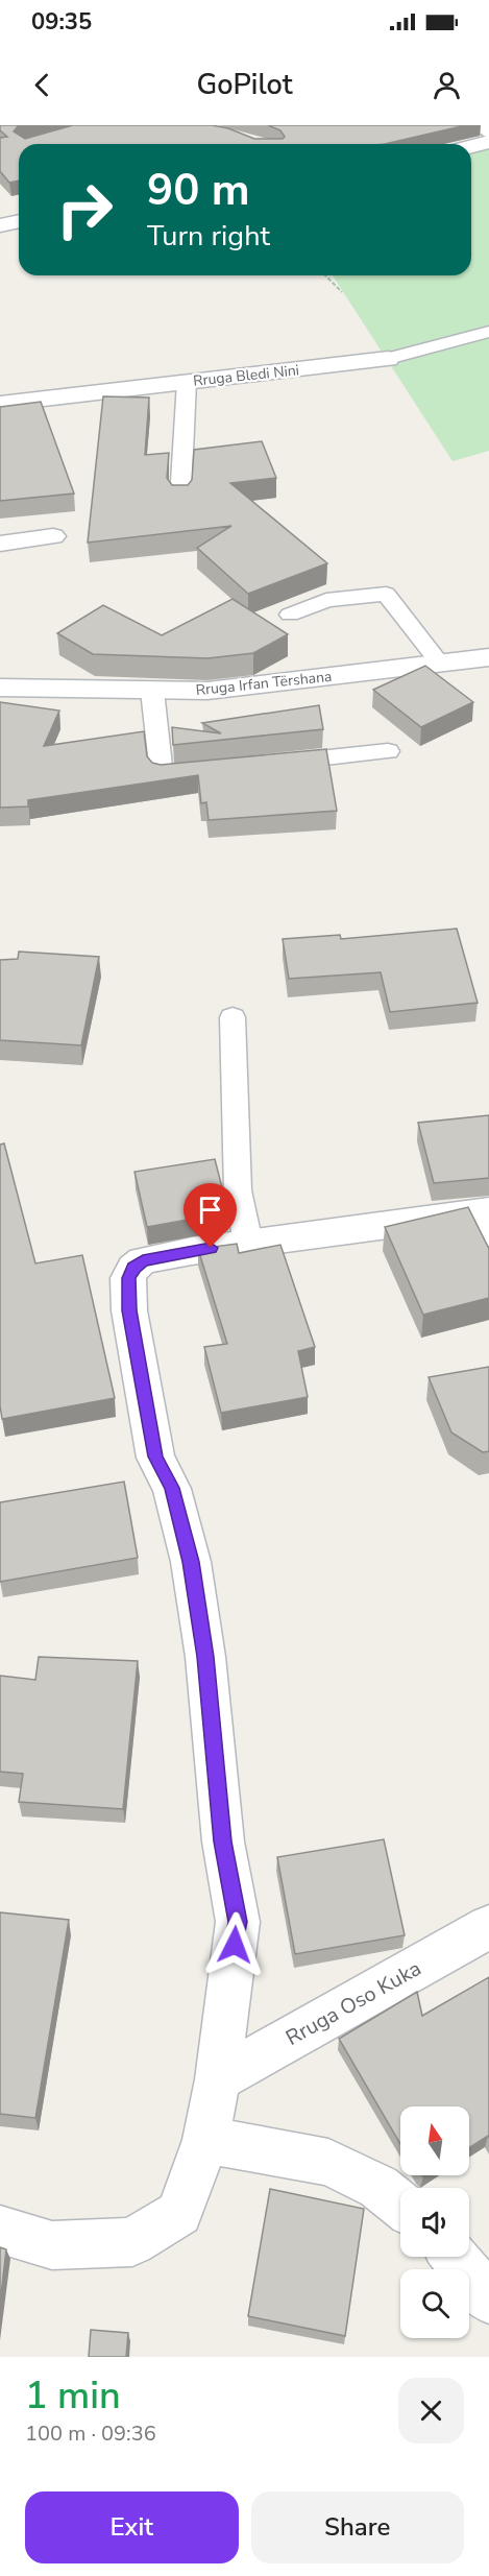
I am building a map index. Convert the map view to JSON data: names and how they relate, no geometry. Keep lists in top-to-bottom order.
{
  "streets": {
    "street": ["Rruga Bledi Nini", "Rruga Irfan Tërshana", "Rruga Oso Kuka"]
  },
  "north": "top",
  "page": {
    "status": "09:35",
    "header": "GoPilot",
    "turn": ["90 m", "Turn right"],
    "heading": ["1 min", "100 m · 09:36"],
    "buttons": ["Exit", "Share"]
  }
}
